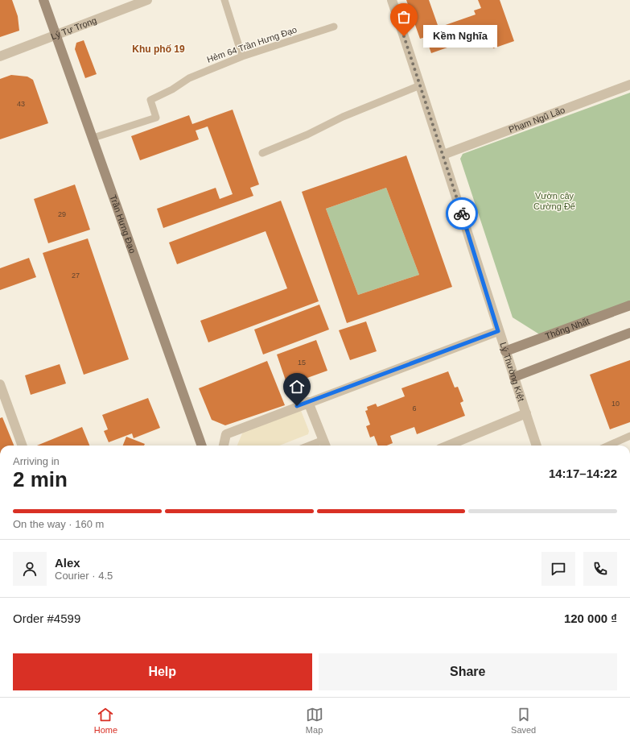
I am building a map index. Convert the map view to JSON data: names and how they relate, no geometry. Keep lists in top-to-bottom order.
{
  "streets": {
    "main road": ["Trần Hưng Đạo", "Thống Nhất"],
    "street": ["Lý Tự Trọng", "Phạm Ngũ Lão", "Lý Thường Kiệt"],
    "lane": ["Hẻm 64 Trần Hưng Đạo"]
  },
  "crossings": [
    ["Lý Tự Trọng", "Trần Hưng Đạo"],
    ["Hẻm 64 Trần Hưng Đạo", "Trần Hưng Đạo"],
    ["Phạm Ngũ Lão", "Lý Thường Kiệt"],
    ["Thống Nhất", "Lý Thường Kiệt"]
  ],
  "districts": ["Khu phố 19"],
  "parks": ["Vườn cây Cường Để"],
  "places": ["Kềm Nghĩa"],
  "house_numbers": [
    "43",
    "29",
    "27",
    "15",
    "10",
    "6"
  ],
  "page": {
    "bubble": "Kềm Nghĩa",
    "heading": ["2 min", "Arriving in", "14:17–14:22"],
    "panel": [
      "Alex",
      "Courier · 4.5",
      "Order #4599",
      "120 000 ₫"
    ],
    "bar": "On the way · 160 m",
    "buttons": ["Help", "Share"],
    "tabs": ["Home", "Map", "Saved"]
  }
}
